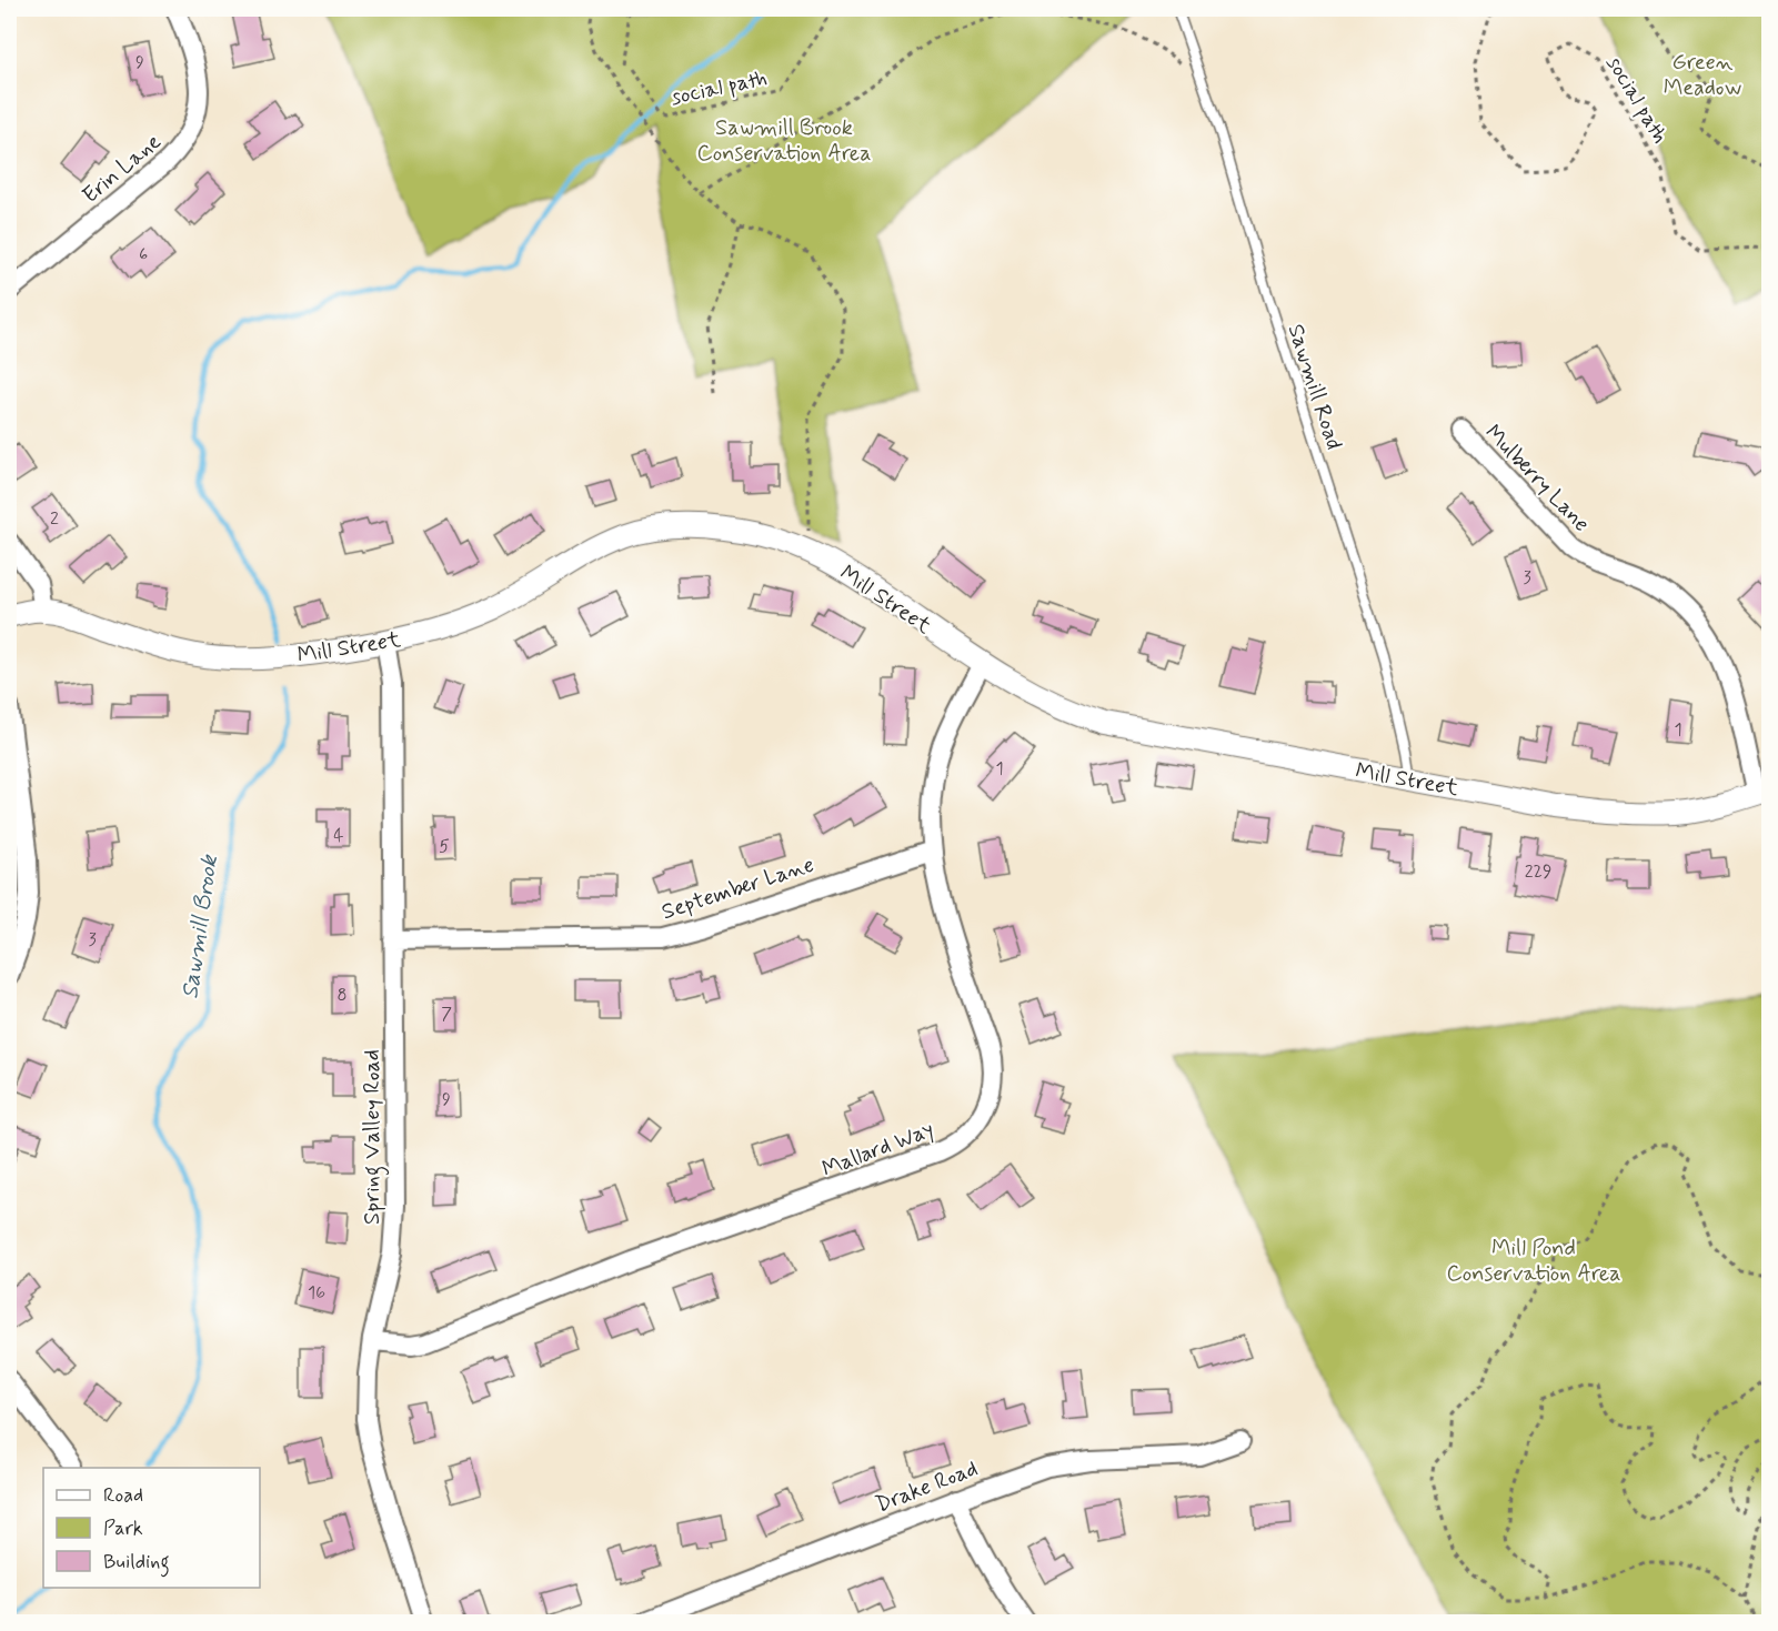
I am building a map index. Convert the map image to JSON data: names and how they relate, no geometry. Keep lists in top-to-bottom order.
{
  "streets": {
    "street": [
      "Erin Lane",
      "Mulberry Lane",
      "Mill Street",
      "September Lane",
      "Spring Valley Road",
      "Mallard Way",
      "Drake Road"
    ],
    "lane": ["Sawmill Road"],
    "path": ["social path"]
  },
  "crossings": [
    ["Sawmill Road", "Mill Street"],
    ["Mulberry Lane", "Mill Street"],
    ["Mill Street", "Spring Valley Road"],
    ["Mill Street", "Mallard Way"],
    ["September Lane", "Spring Valley Road"],
    ["September Lane", "Mallard Way"],
    ["Spring Valley Road", "Mallard Way"]
  ],
  "water": ["Sawmill Brook"],
  "parks": ["Green Meadow", "Sawmill Brook Conservation Area", "Mill Pond Conservation Area"],
  "house_numbers": [
    "9",
    "6",
    "2",
    "3",
    "1",
    "1",
    "4",
    "5",
    "229",
    "3",
    "8",
    "7",
    "9",
    "16"
  ],
  "legend": ["Road", "Park", "Building"]
}
